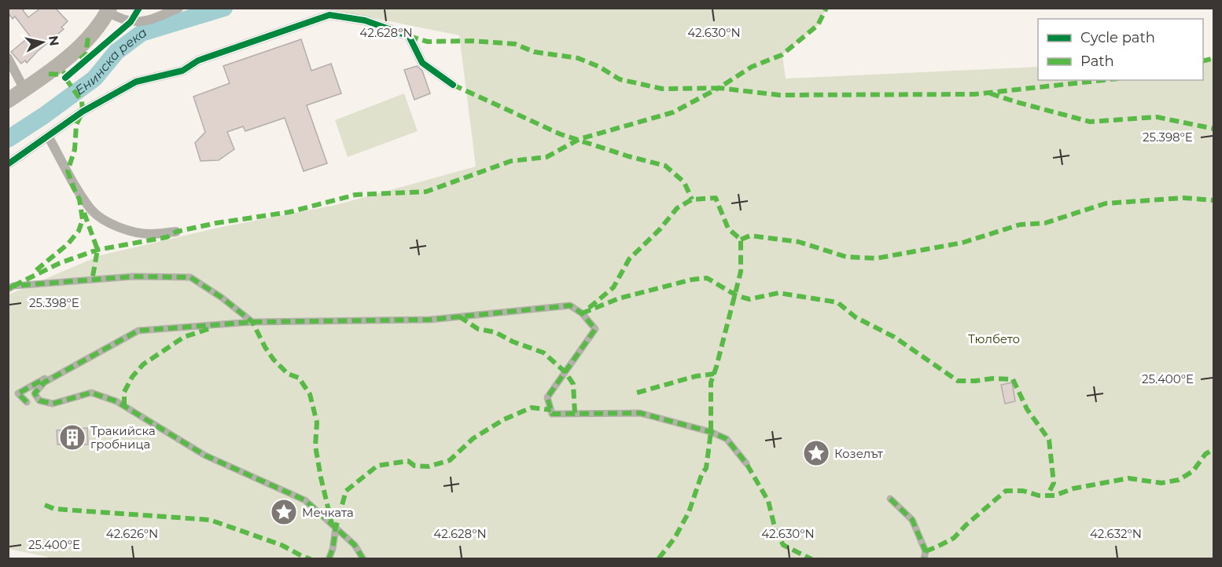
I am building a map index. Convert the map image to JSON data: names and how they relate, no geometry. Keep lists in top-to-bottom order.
{
  "water": ["Енинска река"],
  "parks": ["Тюлбето"],
  "places": {
    "building": ["Тракийска гробница"],
    "place": ["Козелът", "Мечката"]
  },
  "legend": ["Cycle path", "Path"],
  "north": "right",
  "coordinates": [
    "42.628°N",
    "42.630°N",
    "25.398°E",
    "25.400°E",
    "42.626°N",
    "42.632°N"
  ]
}
